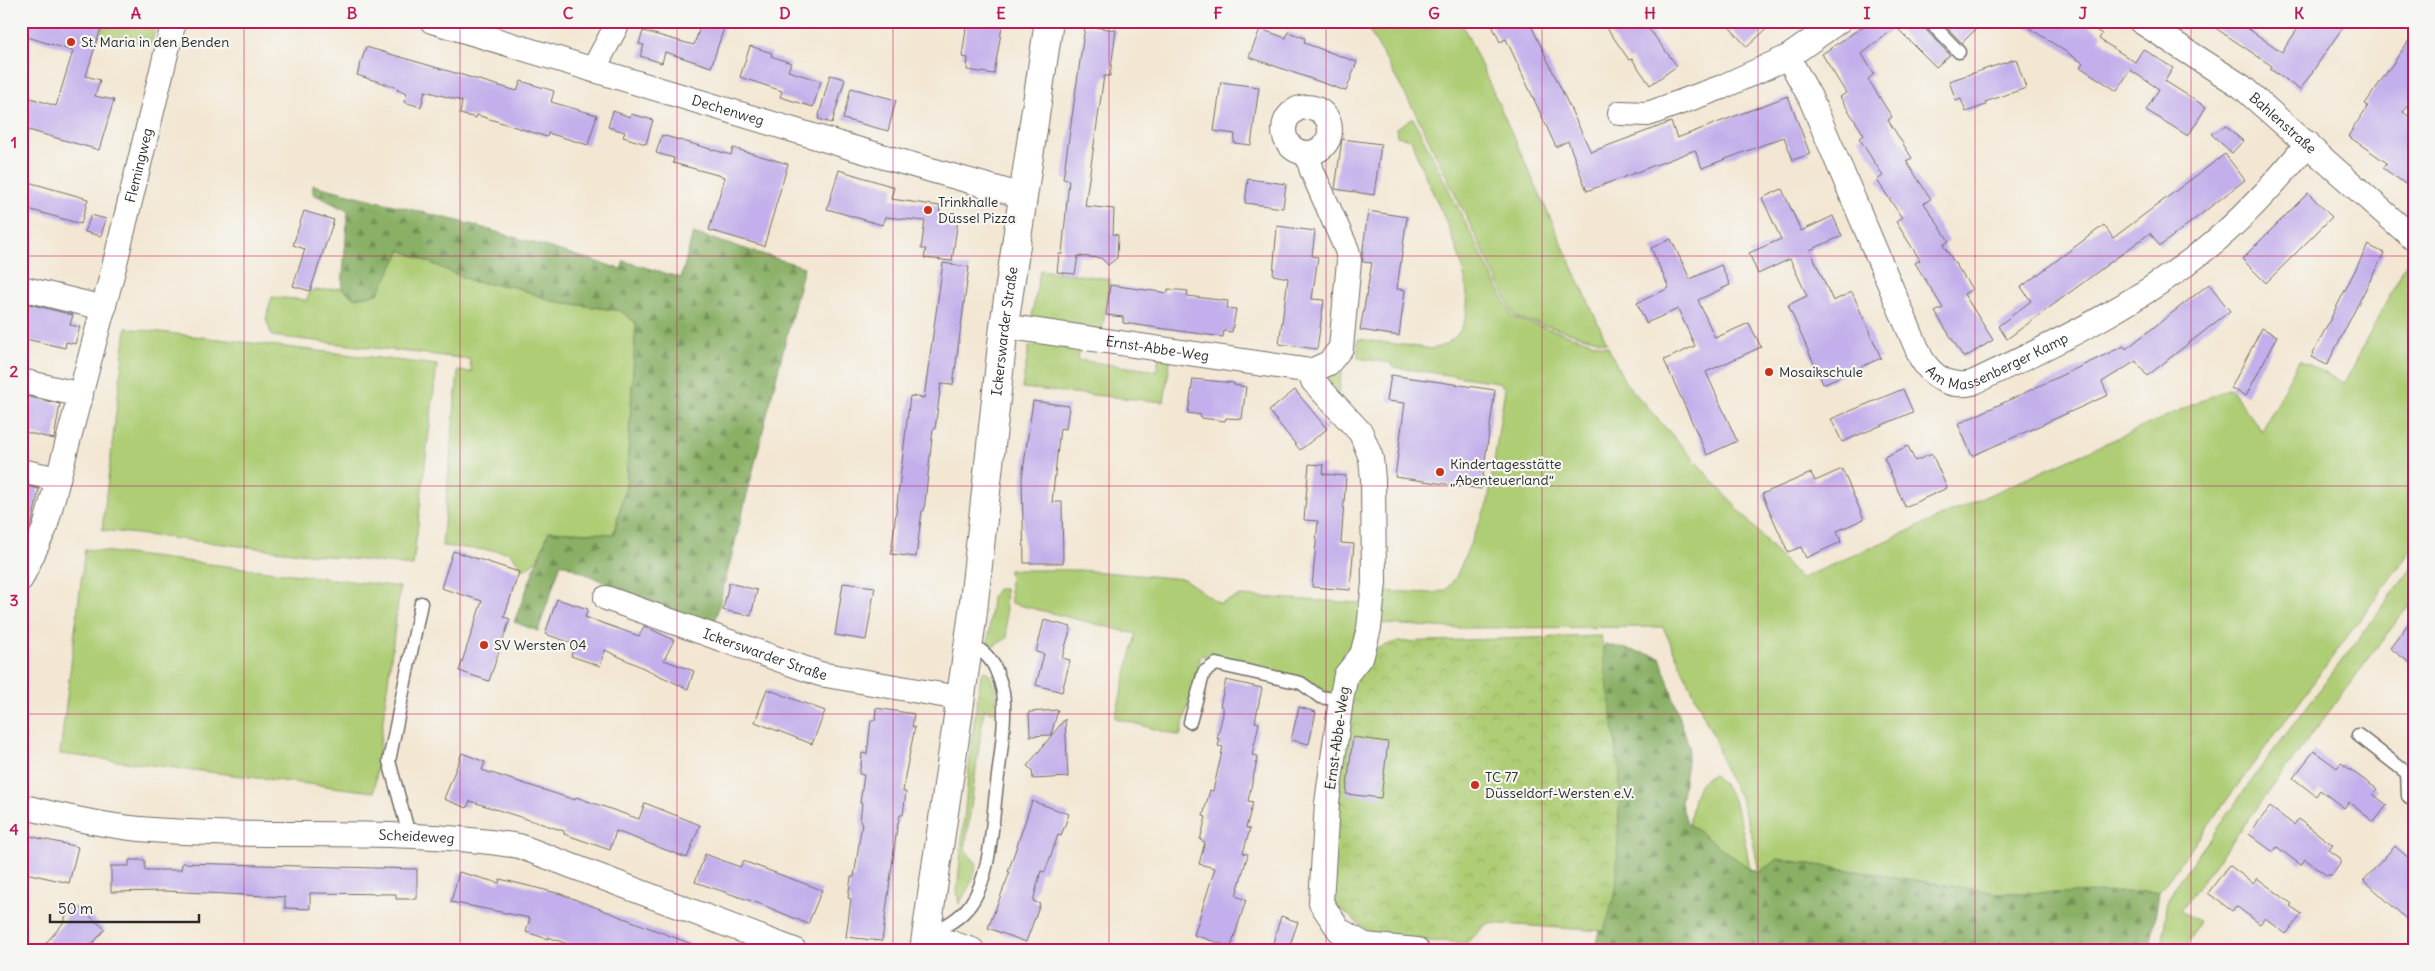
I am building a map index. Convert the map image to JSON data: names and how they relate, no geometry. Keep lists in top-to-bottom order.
{
  "streets": {
    "main road": ["Ickerswarder Straße"],
    "street": [
      "Dechenweg",
      "Bahlenstraße",
      "Flemingweg",
      "Ernst-Abbe-Weg",
      "Am Massenberger Kamp",
      "Scheideweg"
    ]
  },
  "crossings": [
    ["Dechenweg", "Ickerswarder Straße"],
    ["Bahlenstraße", "Am Massenberger Kamp"],
    ["Ickerswarder Straße", "Ernst-Abbe-Weg"]
  ],
  "places": [
    "St. Maria in den Benden",
    "Trinkhalle Düssel Pizza",
    "Mosaikschule",
    "Kindertagesstätte „Abenteuerland“",
    "SV Wersten 04",
    "TC 77 Düsseldorf-Wersten e.V."
  ],
  "scale_bar": "50 m",
  "grid": {
    "columns": [
      "A",
      "B",
      "C",
      "D",
      "E",
      "F",
      "G",
      "H",
      "I",
      "J",
      "K"
    ],
    "rows": [
      "1",
      "2",
      "3",
      "4"
    ]
  }
}
